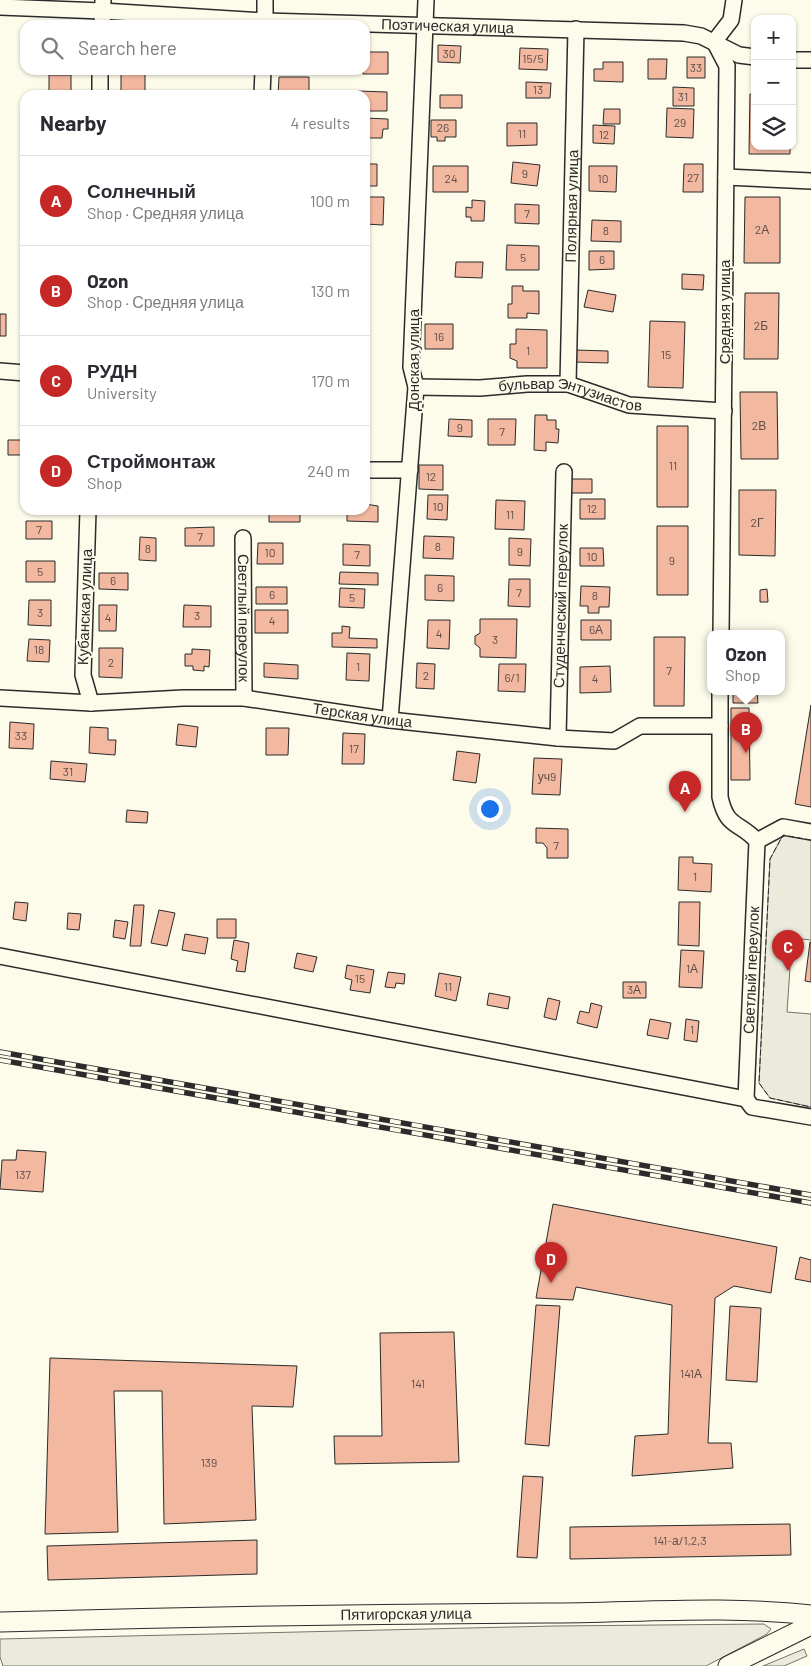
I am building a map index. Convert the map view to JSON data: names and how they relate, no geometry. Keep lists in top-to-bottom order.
{
  "streets": {
    "main road": ["Пятигорская улица"],
    "street": [
      "Поэтическая улица",
      "Полярная улица",
      "Средняя улица",
      "Донская улица",
      "бульвар Энтузиастов",
      "Студенческий переулок",
      "Кубанская улица",
      "Светлый переулок",
      "Терская улица"
    ]
  },
  "crossings": [
    ["Поэтическая улица", "Полярная улица"],
    ["Поэтическая улица", "Средняя улица"],
    ["Поэтическая улица", "Донская улица"],
    ["Полярная улица", "бульвар Энтузиастов"],
    ["Средняя улица", "бульвар Энтузиастов"],
    ["Донская улица", "бульвар Энтузиастов"],
    ["Донская улица", "Терская улица"],
    ["Студенческий переулок", "Терская улица"],
    ["Кубанская улица", "Терская улица"],
    ["Светлый переулок", "Терская улица"]
  ],
  "house_numbers": [
    "30",
    "15/5",
    "33",
    "13",
    "31",
    "29",
    "26",
    "11",
    "12",
    "9",
    "27",
    "24",
    "10",
    "7",
    "2А",
    "8",
    "5",
    "6",
    "2Б",
    "16",
    "1",
    "15",
    "2В",
    "9",
    "7",
    "11",
    "12",
    "10",
    "12",
    "11",
    "2Г",
    "7",
    "7",
    "8",
    "8",
    "9",
    "10",
    "7",
    "10",
    "9",
    "5",
    "6",
    "6",
    "7",
    "6",
    "8",
    "5",
    "3",
    "3",
    "4",
    "4",
    "6А",
    "4",
    "3",
    "18",
    "2",
    "1",
    "7",
    "2",
    "6/1",
    "4",
    "33",
    "17",
    "31",
    "уч9",
    "7",
    "1",
    "1А",
    "15",
    "11",
    "3А",
    "1",
    "137",
    "141А",
    "141",
    "139",
    "141-а/1,2,3"
  ],
  "page": {
    "map_buttons": ["+", "−"],
    "search": "Search here",
    "heading": ["Nearby", "4 results"],
    "list": [
      {
        "mark": "A",
        "name": "Солнечный",
        "note": "Shop · Средняя улица",
        "value": "100 m"
      },
      {
        "mark": "B",
        "name": "Ozon",
        "note": "Shop · Средняя улица",
        "value": "130 m"
      },
      {
        "mark": "C",
        "name": "РУДН",
        "note": "University",
        "value": "170 m"
      },
      {
        "mark": "D",
        "name": "Строймонтаж",
        "note": "Shop",
        "value": "240 m"
      }
    ],
    "popup": ["Ozon", "Shop"],
    "pins": [
      "B",
      "A",
      "C",
      "D"
    ]
  }
}
